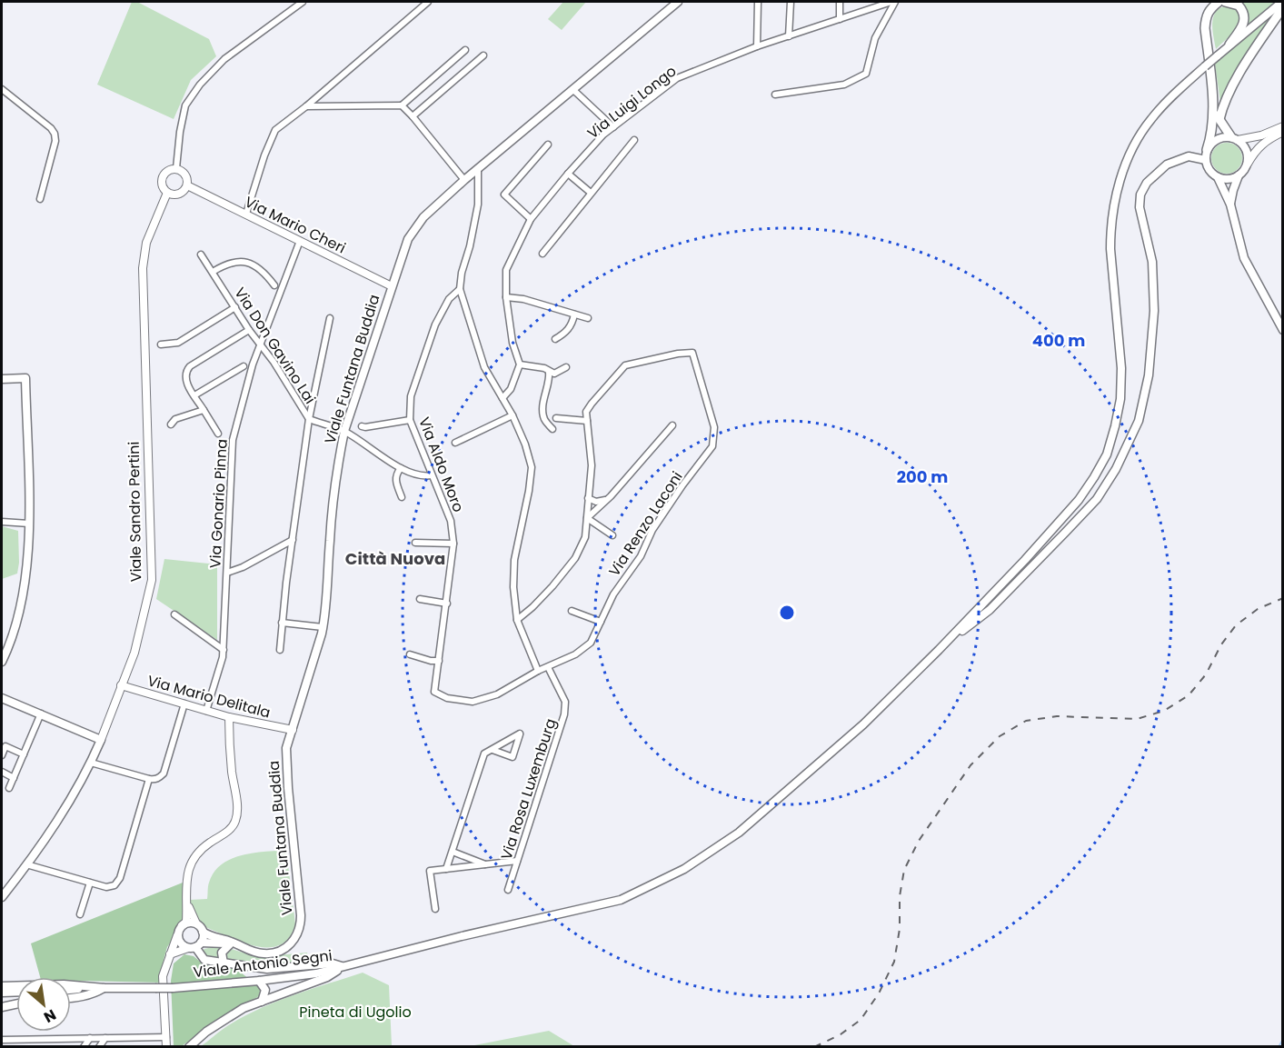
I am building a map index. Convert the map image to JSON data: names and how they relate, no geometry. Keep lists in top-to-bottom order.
{
  "streets": {
    "main road": ["Viale Funtana Buddia", "Viale Sandro Pertini", "Viale Antonio Segni"],
    "street": [
      "Via Luigi Longo",
      "Via Mario Cheri",
      "Via Don Gavino Lai",
      "Via Aldo Moro",
      "Via Gonario Pinna",
      "Via Renzo Laconi",
      "Via Mario Delitala",
      "Via Rosa Luxemburg"
    ]
  },
  "crossings": [
    ["Via Mario Cheri", "Viale Funtana Buddia"],
    ["Via Mario Cheri", "Via Gonario Pinna"],
    ["Via Mario Cheri", "Viale Sandro Pertini"],
    ["Via Don Gavino Lai", "Viale Funtana Buddia"],
    ["Via Don Gavino Lai", "Via Aldo Moro"],
    ["Via Don Gavino Lai", "Via Gonario Pinna"],
    ["Viale Funtana Buddia", "Via Mario Delitala"],
    ["Via Gonario Pinna", "Via Mario Delitala"],
    ["Viale Sandro Pertini", "Via Mario Delitala"]
  ],
  "districts": ["Città Nuova"],
  "parks": ["Pineta di Ugolio"],
  "north": "bottom right",
  "rings": ["400 m", "200 m"]
}
